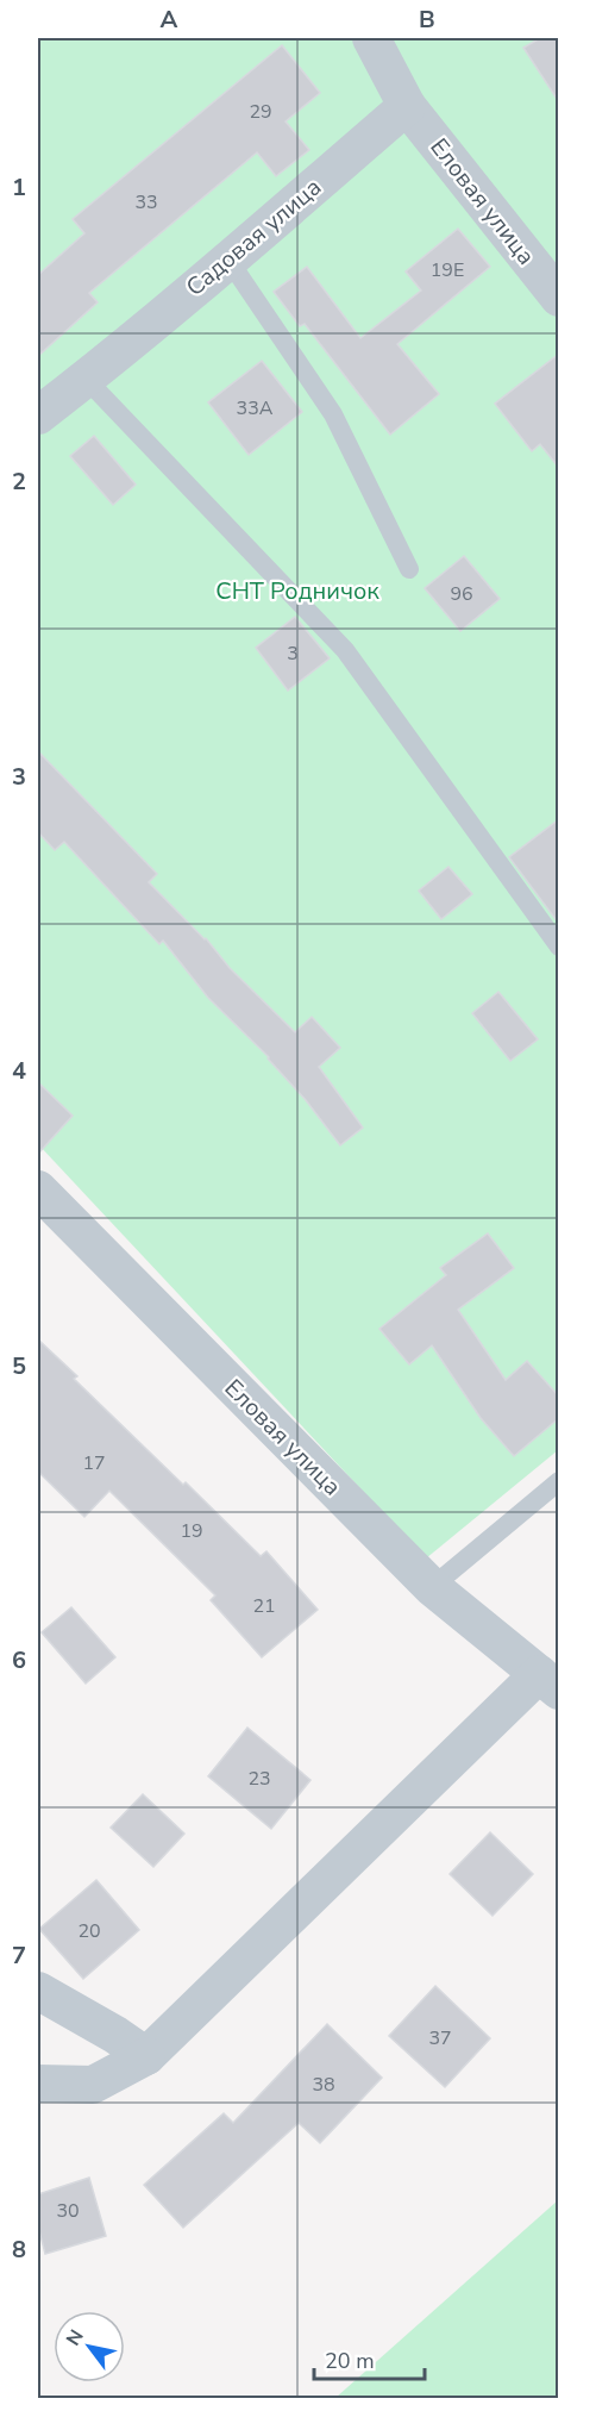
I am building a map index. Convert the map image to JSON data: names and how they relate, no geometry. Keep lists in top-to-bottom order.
{
  "streets": {
    "street": ["Еловая улица", "Садовая улица"]
  },
  "crossings": [
    ["Еловая улица", "Садовая улица"]
  ],
  "parks": ["СНТ Родничок"],
  "house_numbers": [
    "29",
    "33",
    "19Е",
    "33А",
    "96",
    "3",
    "17",
    "19",
    "21",
    "23",
    "20",
    "37",
    "38",
    "30"
  ],
  "scale_bar": "20 m",
  "north": "top left",
  "grid": {
    "columns": ["A", "B"],
    "rows": [
      "1",
      "2",
      "3",
      "4",
      "5",
      "6",
      "7",
      "8"
    ]
  }
}
